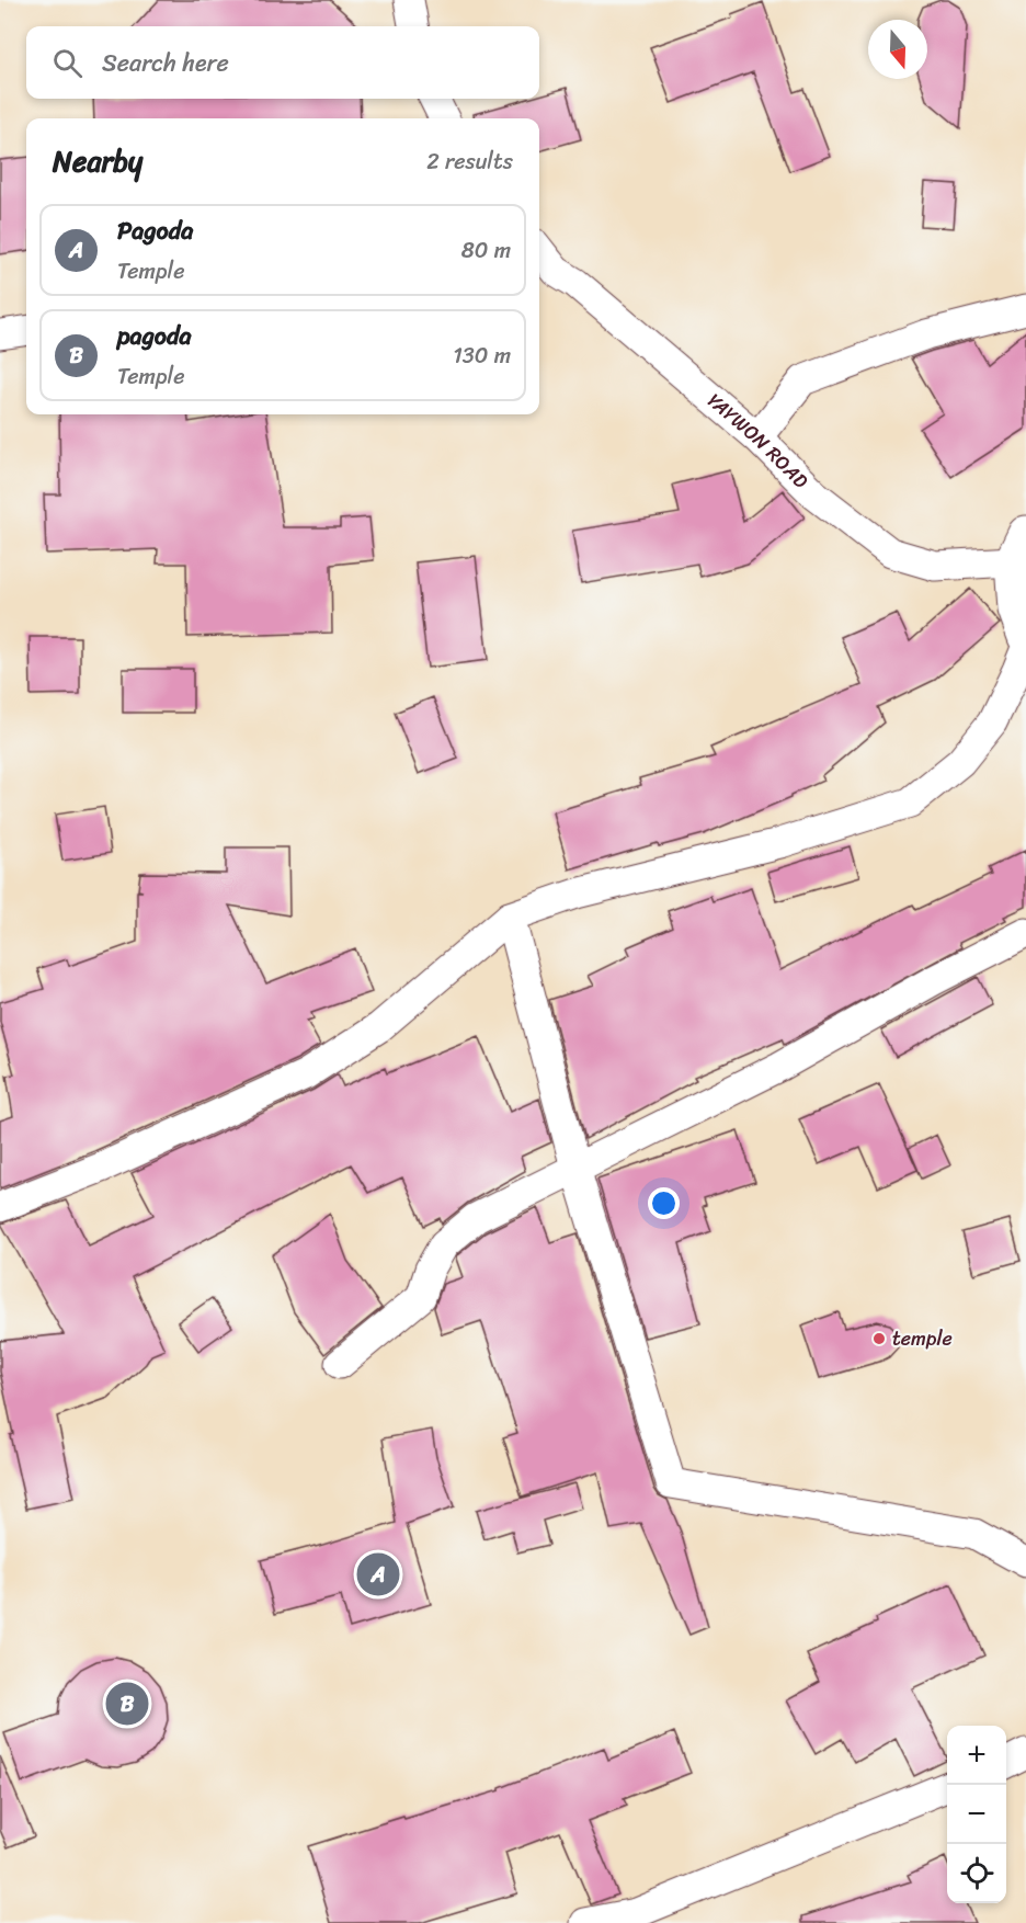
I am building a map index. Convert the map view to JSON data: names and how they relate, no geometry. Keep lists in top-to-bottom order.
{
  "streets": {
    "street": ["YAYWON ROAD"]
  },
  "places": ["temple"],
  "north": "bottom",
  "page": {
    "search": "Search here",
    "heading": ["Nearby", "2 results"],
    "list": [
      {
        "mark": "A",
        "name": "Pagoda",
        "note": "Temple",
        "value": "80 m"
      },
      {
        "mark": "B",
        "name": "pagoda",
        "note": "Temple",
        "value": "130 m"
      }
    ],
    "pins": ["A", "B"],
    "map_buttons": ["+", "−"]
  }
}
